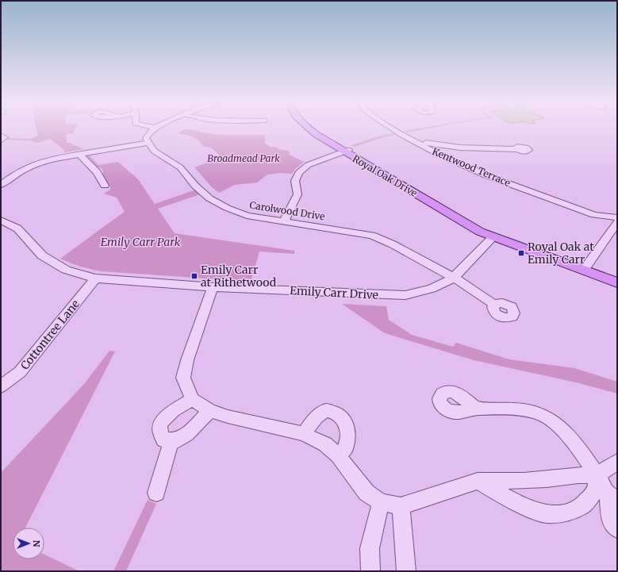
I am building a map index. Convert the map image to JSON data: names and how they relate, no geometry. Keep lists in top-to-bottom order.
{
  "streets": {
    "main road": ["Royal Oak Drive"],
    "street": [
      "Kentwood Terrace",
      "Carolwood Drive",
      "Emily Carr Drive",
      "Cottontree Lane"
    ]
  },
  "crossings": [
    ["Royal Oak Drive", "Emily Carr Drive"],
    ["Carolwood Drive", "Emily Carr Drive"],
    ["Emily Carr Drive", "Cottontree Lane"]
  ],
  "parks": ["Broadmead Park", "Emily Carr Park"],
  "places": {
    "transit": ["Royal Oak at Emily Carr", "Emily Carr at Rithetwood"]
  },
  "north": "right"
}
